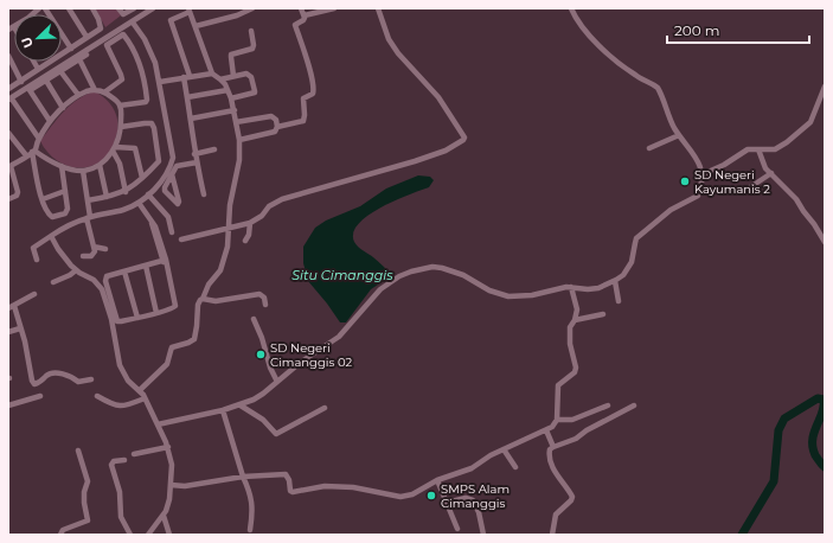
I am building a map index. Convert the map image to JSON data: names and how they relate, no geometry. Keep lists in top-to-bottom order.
{
  "water": ["Situ Cimanggis"],
  "places": ["SD Negeri Kayumanis 2", "SD Negeri Cimanggis 02", "SMPS Alam Cimanggis"],
  "scale_bar": "200 m",
  "north": "bottom left"
}
